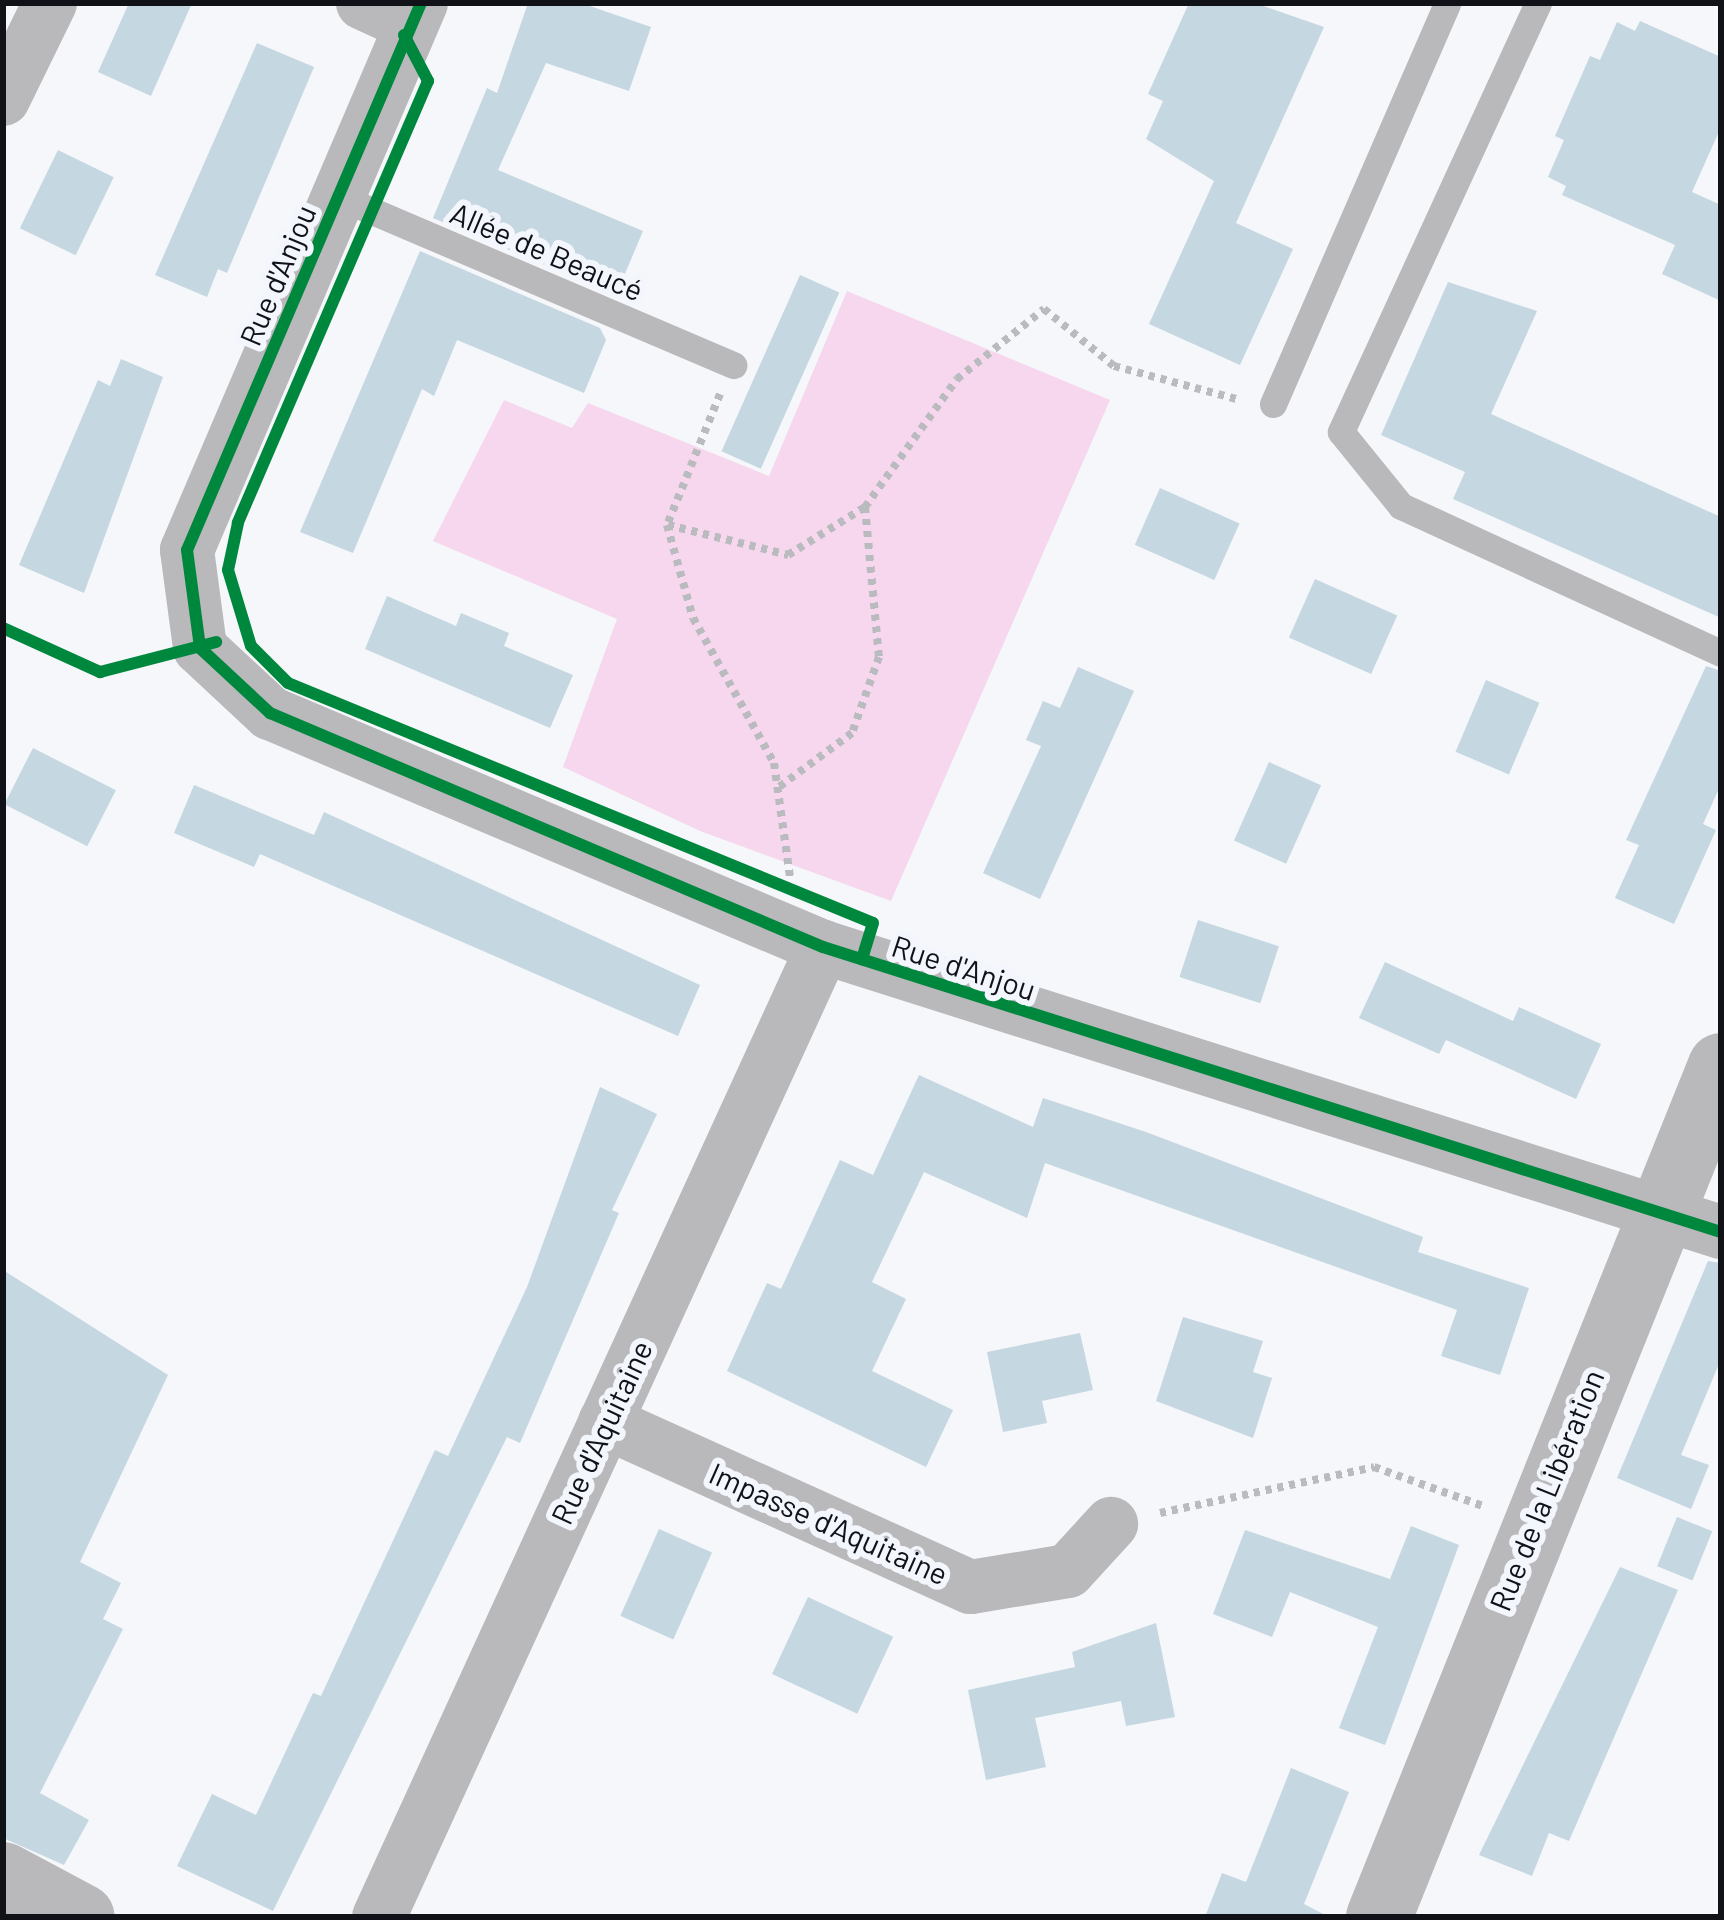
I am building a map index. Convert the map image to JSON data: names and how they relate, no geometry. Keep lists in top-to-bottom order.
{
  "streets": {
    "street": [
      "Rue d'Anjou",
      "Rue d'Aquitaine",
      "Rue de la Libération",
      "Impasse d'Aquitaine"
    ],
    "lane": ["Allée de Beaucé"]
  },
  "crossings": [
    ["Allée de Beaucé", "Rue d'Anjou"],
    ["Rue d'Anjou", "Rue d'Aquitaine"],
    ["Rue d'Anjou", "Rue de la Libération"],
    ["Rue d'Aquitaine", "Impasse d'Aquitaine"]
  ]
}
